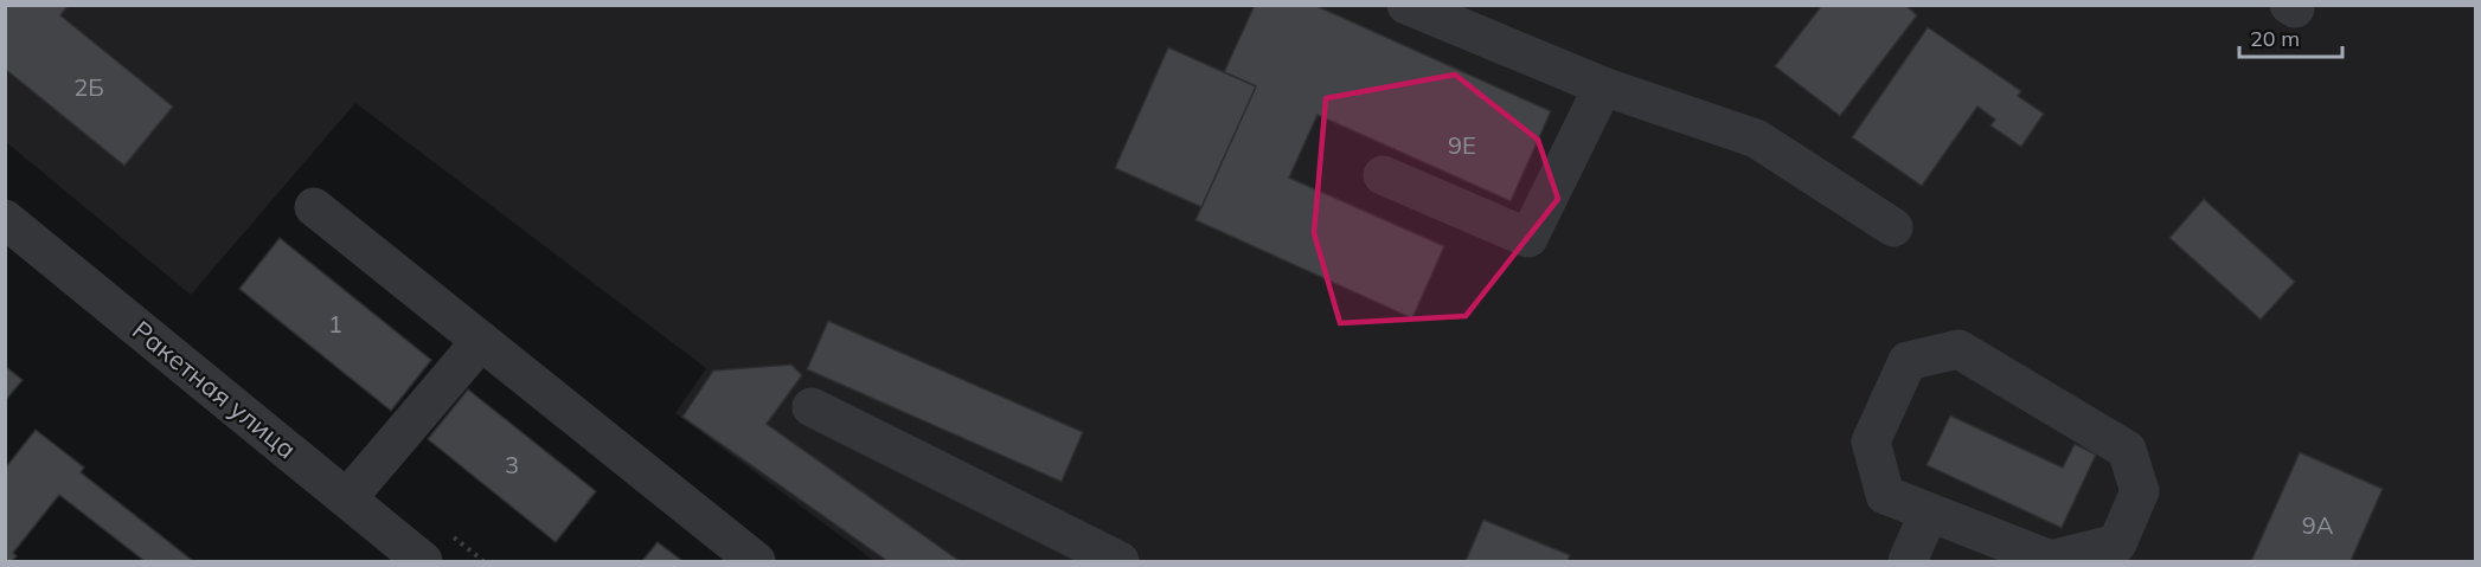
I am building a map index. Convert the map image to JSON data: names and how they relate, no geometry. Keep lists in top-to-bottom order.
{
  "streets": {
    "street": ["Ракетная улица"]
  },
  "house_numbers": [
    "2Б",
    "9Е",
    "1",
    "3",
    "9А"
  ],
  "scale_bar": "20 m"
}
